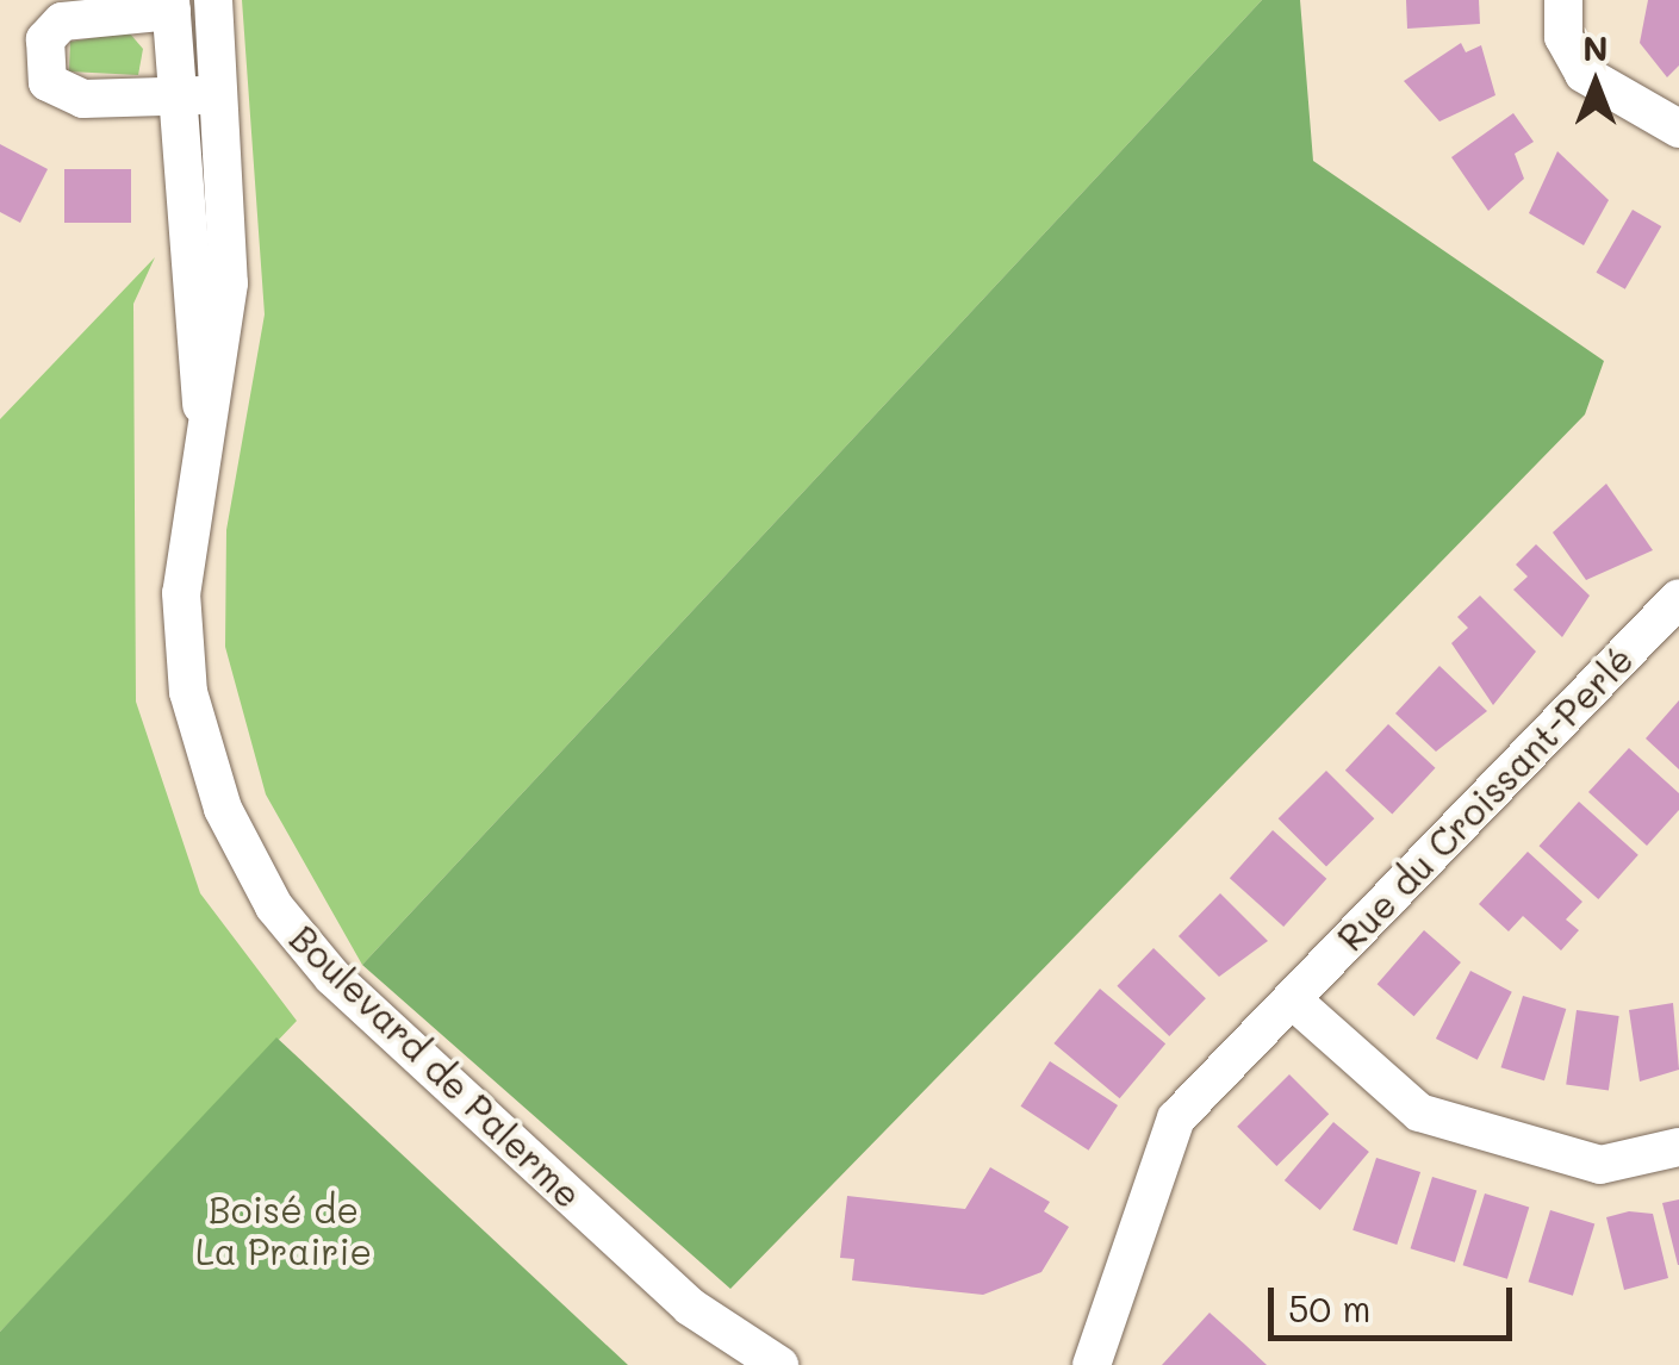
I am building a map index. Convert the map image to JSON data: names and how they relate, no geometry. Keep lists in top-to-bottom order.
{
  "streets": {
    "street": ["Rue du Croissant-Perlé", "Boulevard de Palerme"]
  },
  "parks": ["Boisé de La Prairie"],
  "scale_bar": "50 m",
  "north": "top"
}
